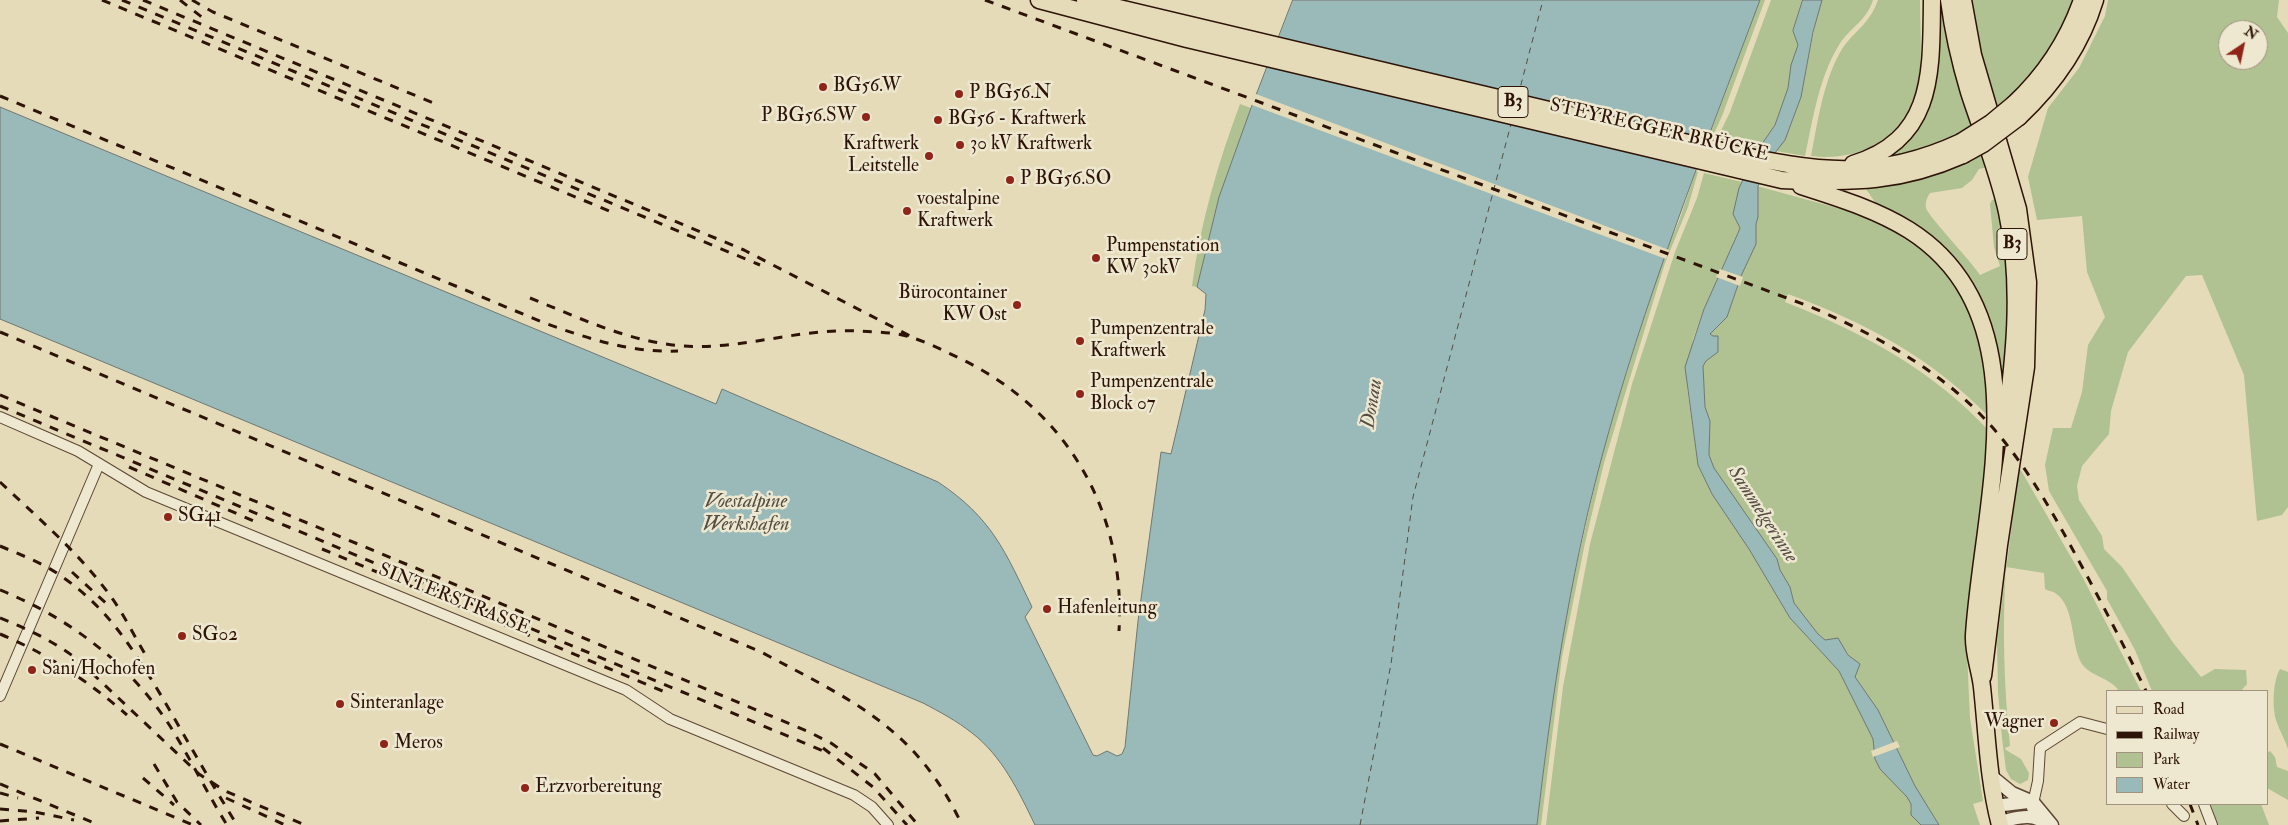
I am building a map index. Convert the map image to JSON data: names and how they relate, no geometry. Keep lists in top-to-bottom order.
{
  "streets": {
    "main road": ["B3", "STEYREGGER BRÜCKE"],
    "street": ["SINTERSTRASSE"]
  },
  "crossings": [
    ["B3", "STEYREGGER BRÜCKE"]
  ],
  "water": ["Donau", "Voestalpine Werkshafen", "Sammelgerinne"],
  "places": [
    "BG56.W",
    "P BG56.N",
    "P BG56.SW",
    "BG56 - Kraftwerk",
    "30 kV Kraftwerk",
    "Kraftwerk Leitstelle",
    "P BG56.SO",
    "voestalpine Kraftwerk",
    "Pumpenstation KW 30kV",
    "Bürocontainer KW Ost",
    "Pumpenzentrale Kraftwerk",
    "Pumpenzentrale Block 07",
    "SG41",
    "Hafenleitung",
    "SG02",
    "Sani/Hochofen",
    "Sinteranlage",
    "Wagner",
    "Meros",
    "Erzvorbereitung"
  ],
  "legend": [
    "Road",
    "Railway",
    "Park",
    "Water"
  ],
  "north": "top right"
}
